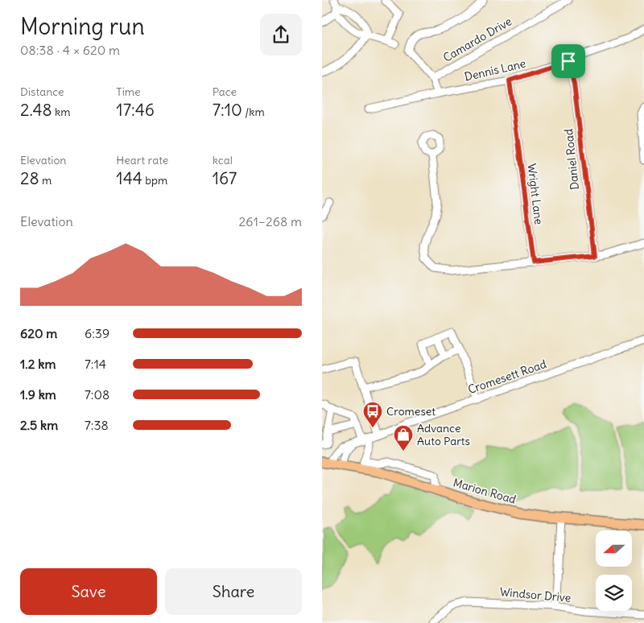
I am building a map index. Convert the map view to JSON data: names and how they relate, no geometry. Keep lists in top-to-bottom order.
{
  "streets": {
    "main road": ["Marion Road"],
    "street": [
      "Camardo Drive",
      "Dennis Lane",
      "Daniel Road",
      "Wright Lane",
      "Cromesett Road",
      "Windsor Drive"
    ]
  },
  "crossings": [
    ["Dennis Lane", "Daniel Road"],
    ["Dennis Lane", "Wright Lane"],
    ["Cromesett Road", "Marion Road"]
  ],
  "places": {
    "bus stop": ["Cromeset"],
    "shop": ["Advance Auto Parts"]
  },
  "north": "left",
  "page": {
    "heading": ["Morning run", "08:38 · 4 × 620 m"],
    "stats": [
      ["Distance", "2.48 km"],
      ["Time", "17:46"],
      ["Pace", "7:10 /km"],
      ["Elevation", "28 m"],
      ["Heart rate", "144 bpm"],
      ["kcal", "167"]
    ],
    "chart": ["Elevation", "261–268 m"],
    "list": [
      {
        "name": "620 m",
        "note": "6:39"
      },
      {
        "name": "1.2 km",
        "note": "7:14"
      },
      {
        "name": "1.9 km",
        "note": "7:08"
      },
      {
        "name": "2.5 km",
        "note": "7:38"
      }
    ],
    "buttons": ["Save", "Share"]
  }
}
